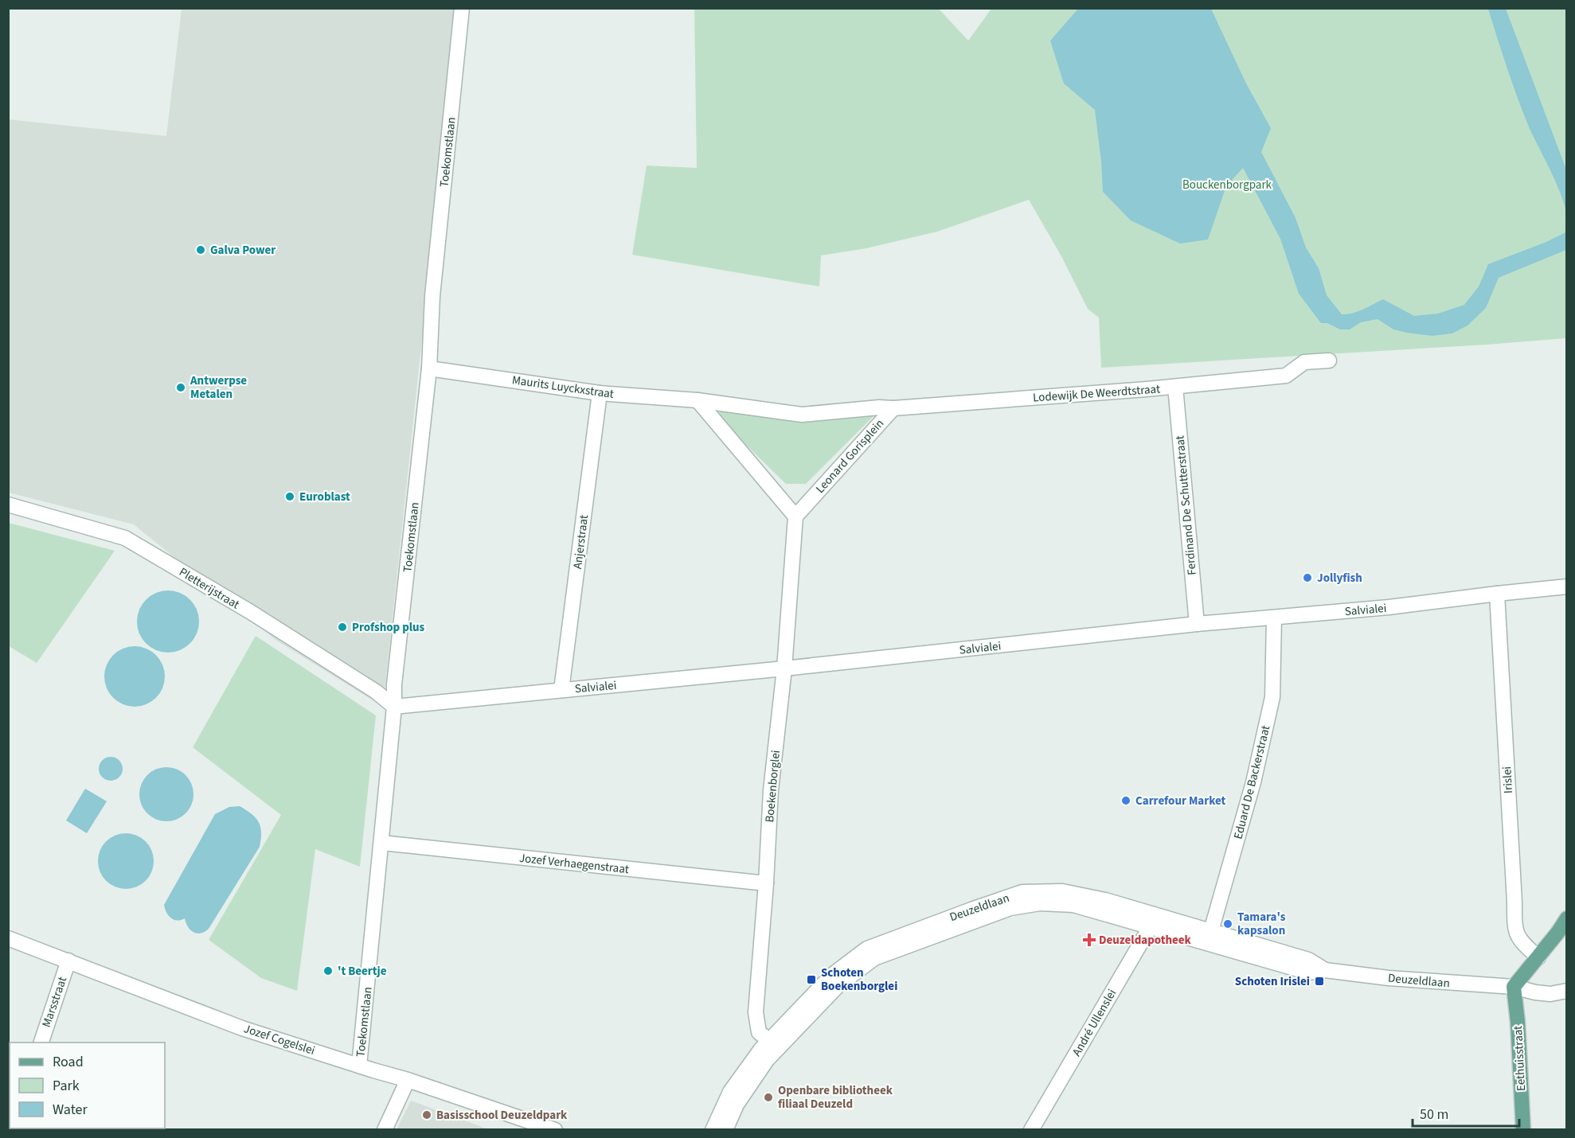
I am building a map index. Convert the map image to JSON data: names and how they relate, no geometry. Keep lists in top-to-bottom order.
{
  "streets": {
    "main road": ["Eethuisstraat"],
    "street": [
      "Toekomstlaan",
      "Maurits Luyckxstraat",
      "Lodewijk De Weerdtstraat",
      "Leonard Gorisplein",
      "Ferdinand De Schutterstraat",
      "Anjerstraat",
      "Pletterijstraat",
      "Salvialei",
      "Irislei",
      "Eduard De Backerstraat",
      "Boekenborglei",
      "Jozef Verhaegenstraat",
      "Deuzeldlaan",
      "Marsstraat",
      "André Ullenslei",
      "Jozef Cogelslei"
    ]
  },
  "crossings": [
    ["Toekomstlaan", "Maurits Luyckxstraat"],
    ["Toekomstlaan", "Pletterijstraat"],
    ["Toekomstlaan", "Salvialei"],
    ["Toekomstlaan", "Jozef Verhaegenstraat"],
    ["Toekomstlaan", "Jozef Cogelslei"],
    ["Maurits Luyckxstraat", "Leonard Gorisplein"],
    ["Maurits Luyckxstraat", "Anjerstraat"],
    ["Lodewijk De Weerdtstraat", "Leonard Gorisplein"],
    ["Lodewijk De Weerdtstraat", "Ferdinand De Schutterstraat"],
    ["Leonard Gorisplein", "Boekenborglei"],
    ["Ferdinand De Schutterstraat", "Salvialei"],
    ["Anjerstraat", "Salvialei"],
    ["Pletterijstraat", "Salvialei"],
    ["Salvialei", "Irislei"],
    ["Salvialei", "Eduard De Backerstraat"],
    ["Salvialei", "Boekenborglei"],
    ["Eduard De Backerstraat", "Deuzeldlaan"],
    ["Boekenborglei", "Jozef Verhaegenstraat"],
    ["Boekenborglei", "Deuzeldlaan"],
    ["Deuzeldlaan", "André Ullenslei"],
    ["Deuzeldlaan", "Eethuisstraat"],
    ["Marsstraat", "Jozef Cogelslei"]
  ],
  "parks": ["Bouckenborgpark"],
  "places": {
    "other": [
      "Galva Power",
      "Antwerpse Metalen",
      "Euroblast",
      "Jollyfish",
      "Profshop plus",
      "Carrefour Market",
      "Tamara's kapsalon",
      "'t Beertje",
      "Openbare bibliotheek filiaal Deuzeld",
      "Basisschool Deuzeldpark"
    ],
    "health": ["Deuzeldapotheek"],
    "transit": ["Schoten Boekenborglei", "Schoten Irislei"]
  },
  "legend": ["Road", "Park", "Water"],
  "scale_bar": "50 m"
}
